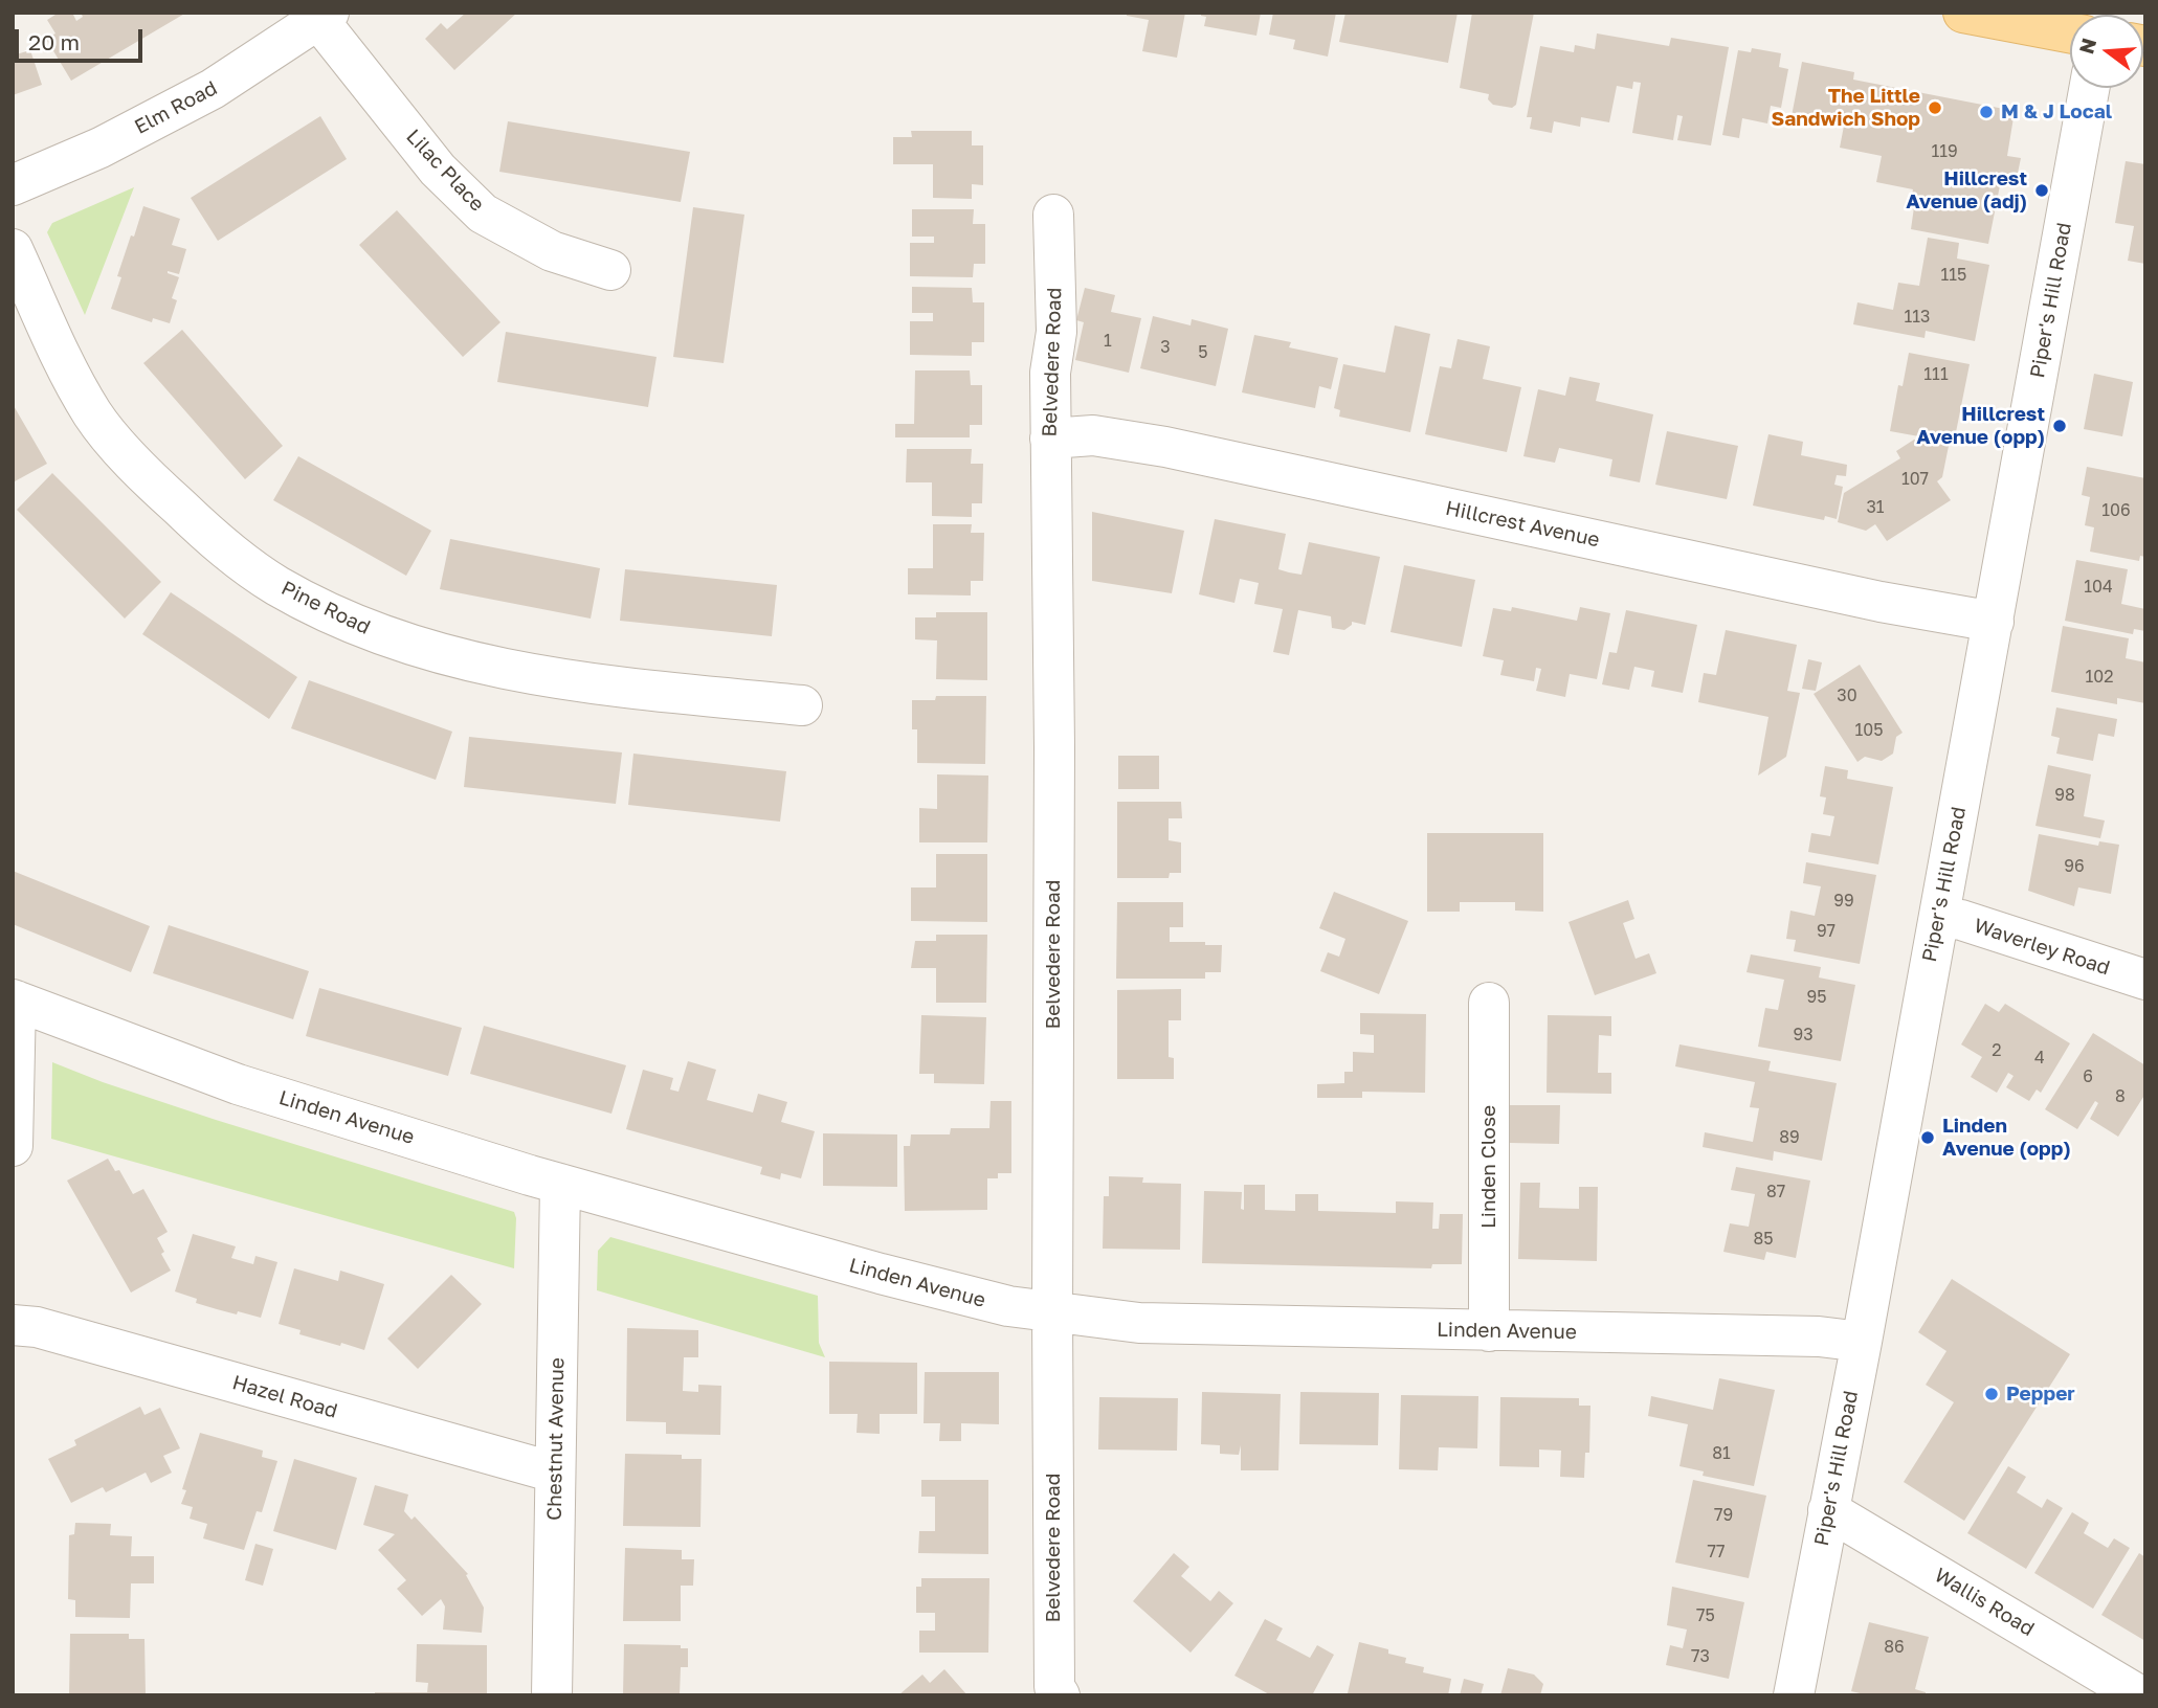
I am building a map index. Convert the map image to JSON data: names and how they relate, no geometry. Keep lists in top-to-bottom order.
{
  "streets": {
    "street": [
      "Elm Road",
      "Lilac Place",
      "Piper's Hill Road",
      "Belvedere Road",
      "Hillcrest Avenue",
      "Pine Road",
      "Waverley Road",
      "Linden Avenue",
      "Linden Close",
      "Hazel Road",
      "Chestnut Avenue",
      "Wallis Road"
    ]
  },
  "crossings": [
    ["Elm Road", "Lilac Place"],
    ["Piper's Hill Road", "Hillcrest Avenue"],
    ["Piper's Hill Road", "Waverley Road"],
    ["Piper's Hill Road", "Linden Avenue"],
    ["Piper's Hill Road", "Wallis Road"],
    ["Belvedere Road", "Hillcrest Avenue"],
    ["Belvedere Road", "Linden Avenue"],
    ["Linden Avenue", "Linden Close"],
    ["Linden Avenue", "Chestnut Avenue"],
    ["Hazel Road", "Chestnut Avenue"]
  ],
  "places": [
    "The Little Sandwich Shop",
    "M & J Local",
    "Hillcrest Avenue (adj)",
    "Hillcrest Avenue (opp)",
    "Linden Avenue (opp)",
    "Pepper"
  ],
  "house_numbers": [
    "119",
    "115",
    "113",
    "1",
    "3",
    "5",
    "111",
    "107",
    "31",
    "106",
    "104",
    "102",
    "30",
    "105",
    "98",
    "96",
    "99",
    "97",
    "95",
    "93",
    "2",
    "4",
    "6",
    "8",
    "89",
    "87",
    "85",
    "81",
    "79",
    "77",
    "75",
    "86",
    "73"
  ],
  "scale_bar": "20 m",
  "north": "left"
}
